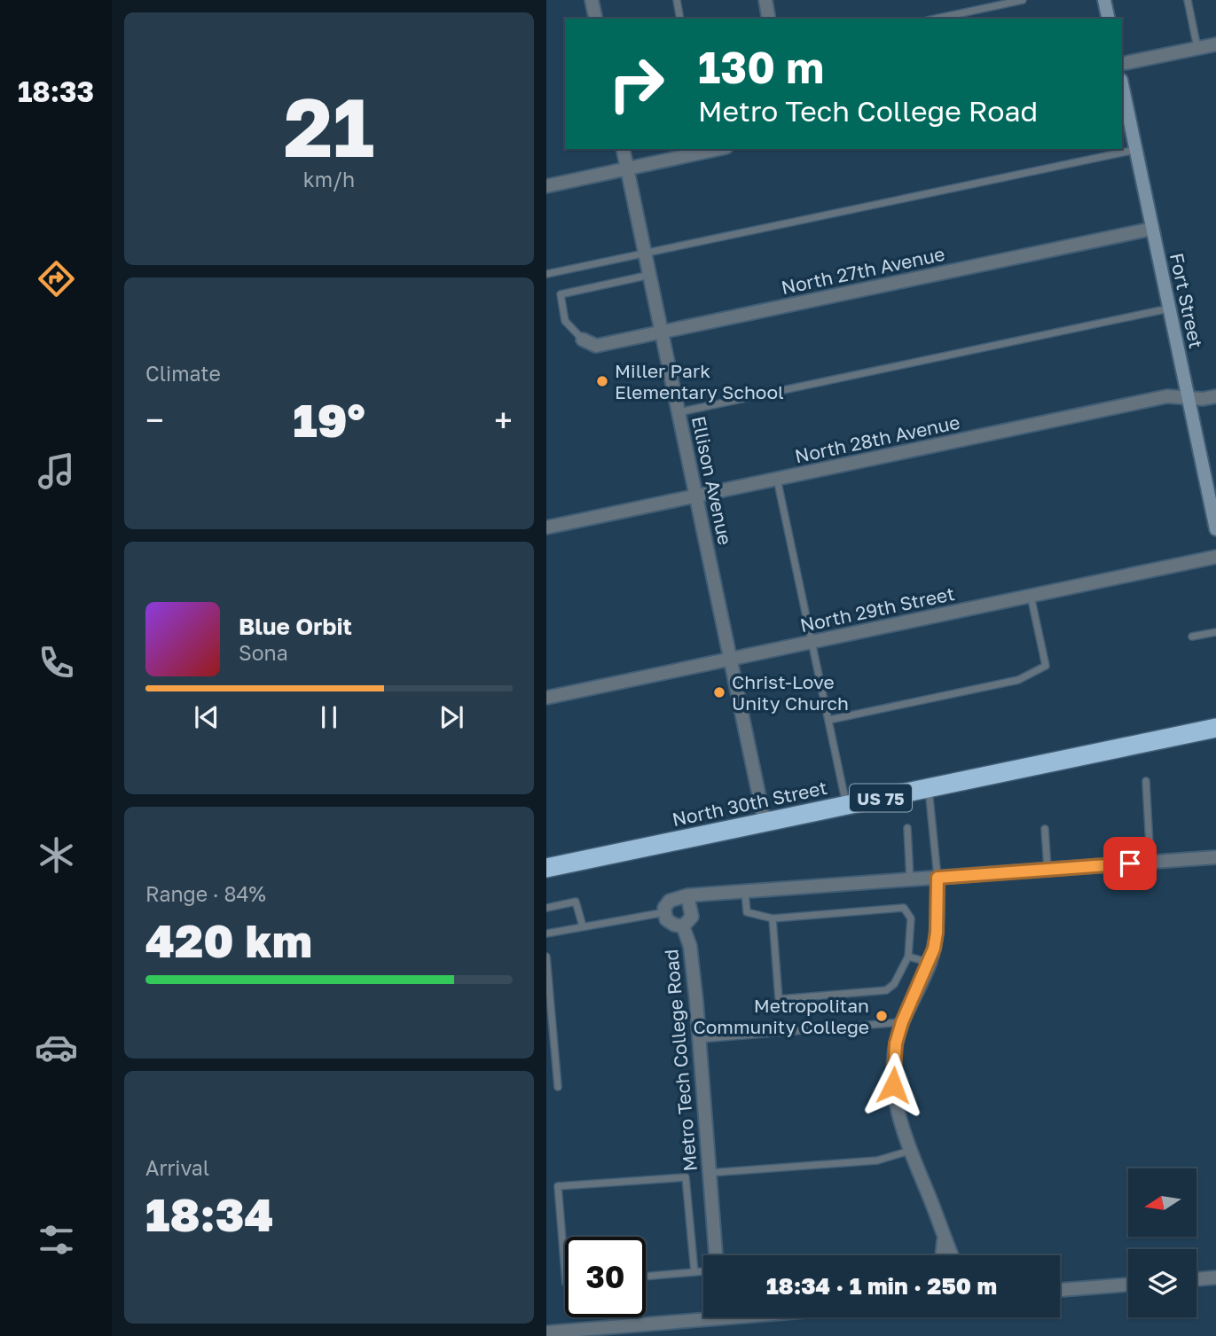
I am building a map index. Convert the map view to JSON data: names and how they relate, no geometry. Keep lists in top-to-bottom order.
{
  "streets": {
    "highway": ["US 75", "North 30th Street"],
    "street": [
      "North 27th Avenue",
      "Fort Street",
      "North 28th Avenue",
      "Ellison Avenue",
      "North 29th Street",
      "Metro Tech College Road"
    ]
  },
  "crossings": [
    ["North 27th Avenue", "Fort Street"],
    ["North 27th Avenue", "Ellison Avenue"],
    ["Fort Street", "North 28th Avenue"],
    ["North 28th Avenue", "Ellison Avenue"],
    ["Ellison Avenue", "North 29th Street"],
    ["Ellison Avenue", "North 30th Street"]
  ],
  "places": ["Miller Park Elementary School", "Christ-Love Unity Church", "Metropolitan Community College"],
  "north": "left",
  "page": {
    "tabs": "18:33",
    "tile": [
      ["21", "km/h"],
      "Climate",
      ["Range · 84%", "420 km"],
      ["Arrival", "18:34"]
    ],
    "turn": ["130 m", "Metro Tech College Road"],
    "heat": ["−", "19°", "+"],
    "song": ["Blue Orbit", "Sona"],
    "limit": "30",
    "trip": "18:34 · 1 min · 250 m"
  }
}
